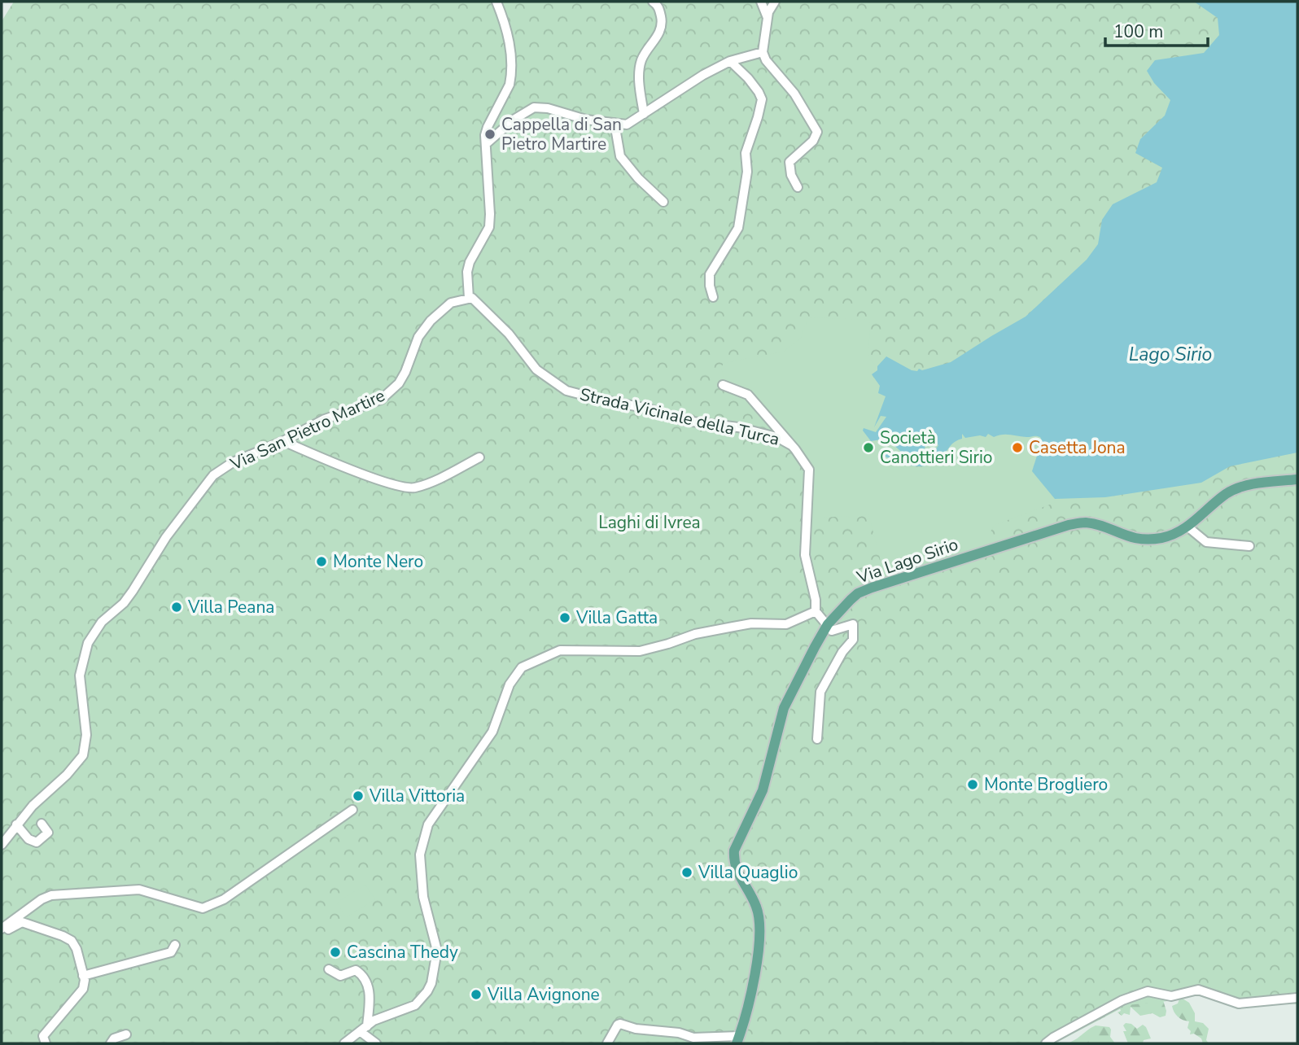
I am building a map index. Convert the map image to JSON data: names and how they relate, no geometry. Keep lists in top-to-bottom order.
{
  "streets": {
    "main road": ["Via Lago Sirio"],
    "street": ["Strada Vicinale della Turca", "Via San Pietro Martire"]
  },
  "crossings": [
    ["Strada Vicinale della Turca", "Via San Pietro Martire"]
  ],
  "water": ["Lago Sirio"],
  "parks": ["Laghi di Ivrea"],
  "places": [
    "Cappella di San Pietro Martire",
    "Società Canottieri Sirio",
    "Casetta Jona",
    "Monte Nero",
    "Villa Peana",
    "Villa Gatta",
    "Monte Brogliero",
    "Villa Vittoria",
    "Villa Quaglio",
    "Cascina Thedy",
    "Villa Avignone"
  ],
  "scale_bar": "100 m"
}
